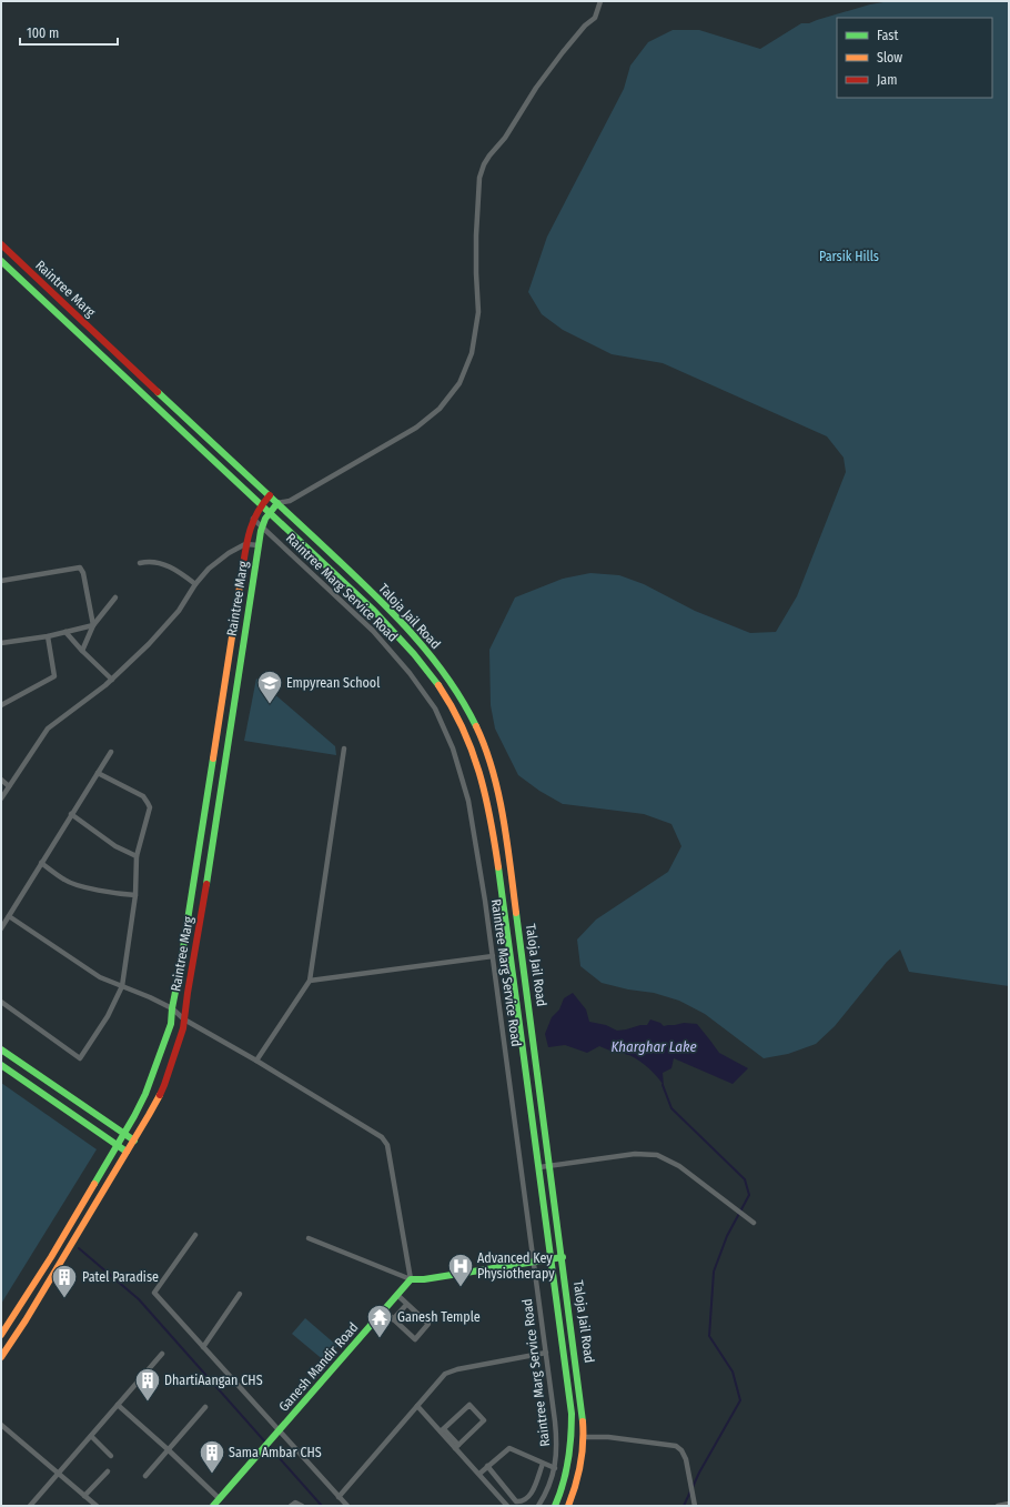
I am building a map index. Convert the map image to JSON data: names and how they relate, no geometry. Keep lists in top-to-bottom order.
{
  "streets": {
    "main road": ["Raintree Marg", "Taloja Jail Road", "Ganesh Mandir Road"],
    "street": ["Raintree Marg Service Road"]
  },
  "crossings": [
    ["Raintree Marg", "Raintree Marg Service Road"],
    ["Raintree Marg", "Taloja Jail Road"]
  ],
  "water": ["Kharghar Lake"],
  "parks": ["Parsik Hills"],
  "places": {
    "school or university": ["Empyrean School"],
    "hospital": ["Advanced Key Physiotherapy"],
    "building": ["Patel Paradise", "DhartiAangan CHS", "Sama Ambar CHS"],
    "temple": ["Ganesh Temple"]
  },
  "legend": ["Fast", "Slow", "Jam"],
  "scale_bar": "100 m"
}
